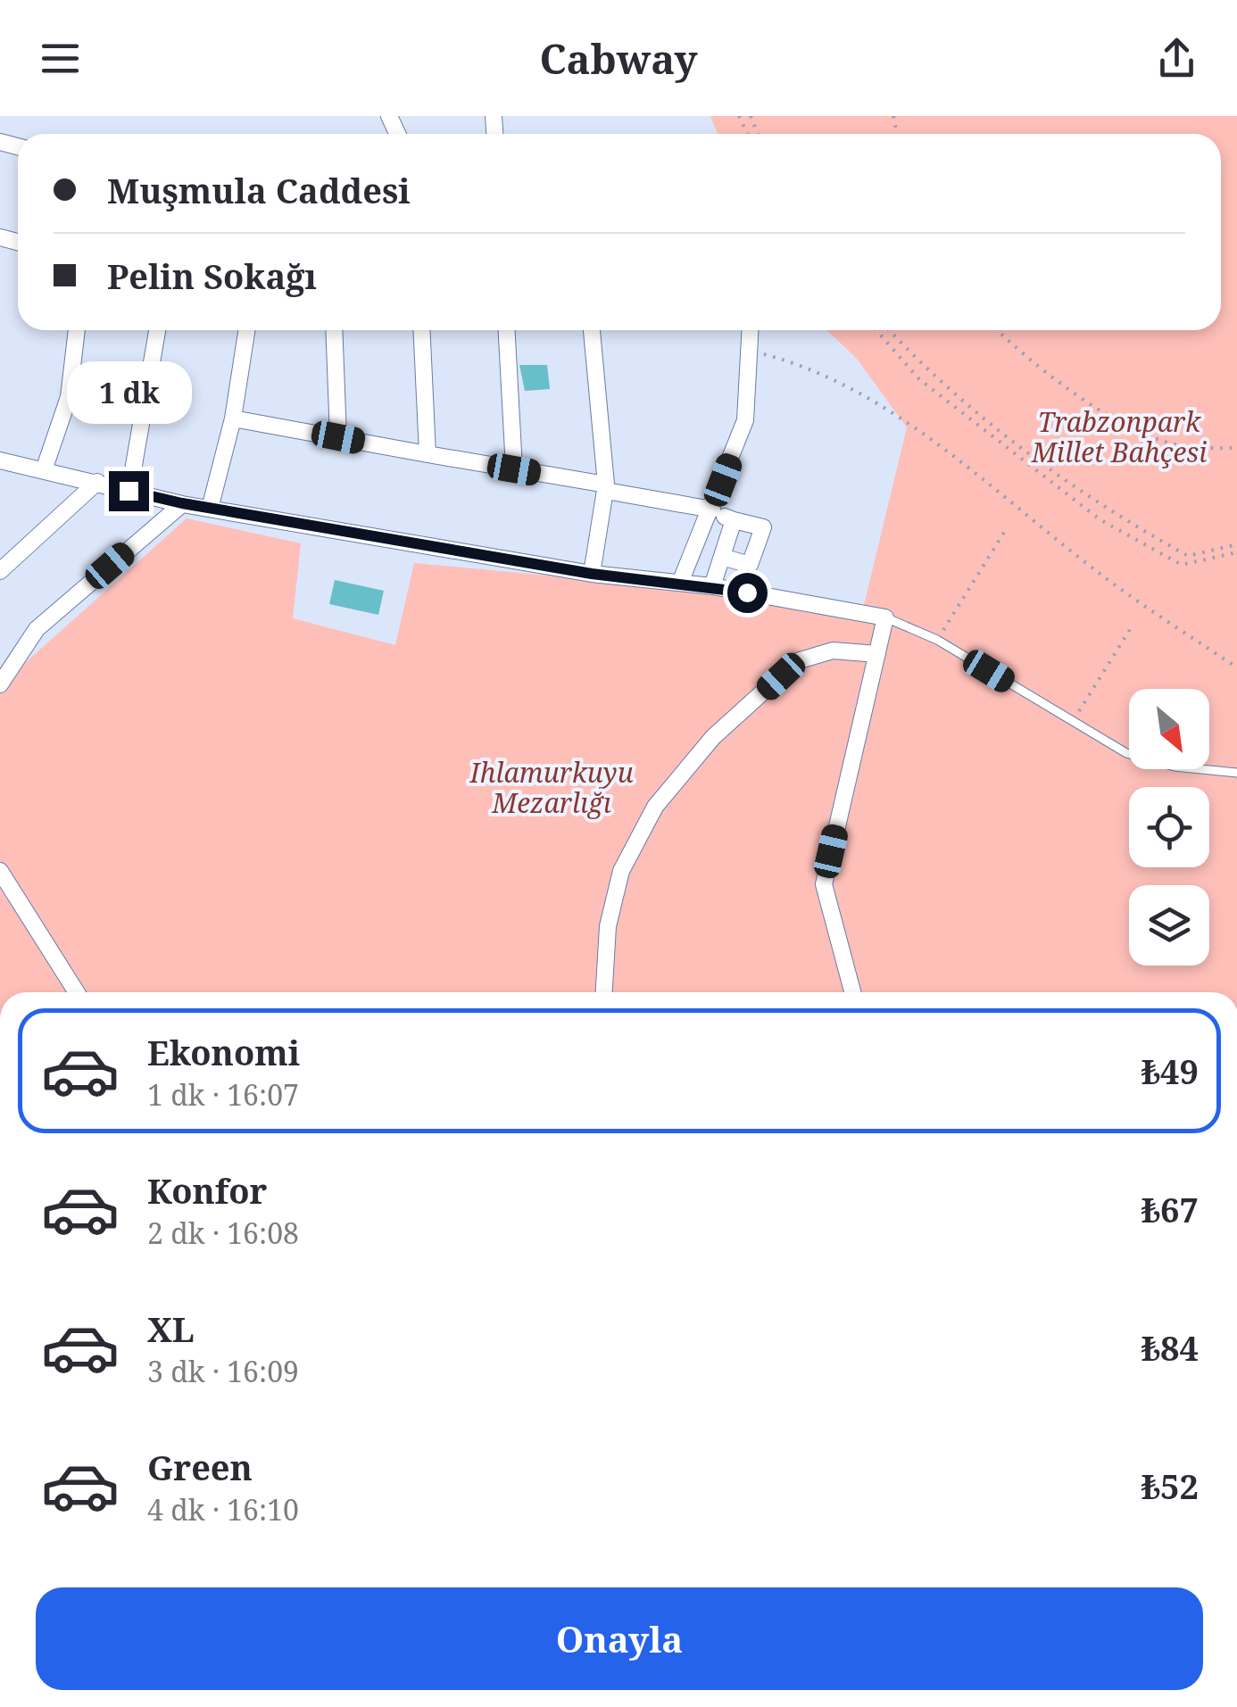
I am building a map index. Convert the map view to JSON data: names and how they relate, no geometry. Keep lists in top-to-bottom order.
{
  "parks": ["Trabzonpark Millet Bahçesi", "Ihlamurkuyu Mezarlığı"],
  "north": "bottom right",
  "page": {
    "header": "Cabway",
    "banner": ["Muşmula Caddesi", "Pelin Sokağı"],
    "bubble": "1 dk",
    "list": [
      {
        "name": "Ekonomi",
        "note": "1 dk · 16:07",
        "value": "₺49"
      },
      {
        "name": "Konfor",
        "note": "2 dk · 16:08",
        "value": "₺67"
      },
      {
        "name": "XL",
        "note": "3 dk · 16:09",
        "value": "₺84"
      },
      {
        "name": "Green",
        "note": "4 dk · 16:10",
        "value": "₺52"
      }
    ],
    "buttons": "Onayla"
  }
}
